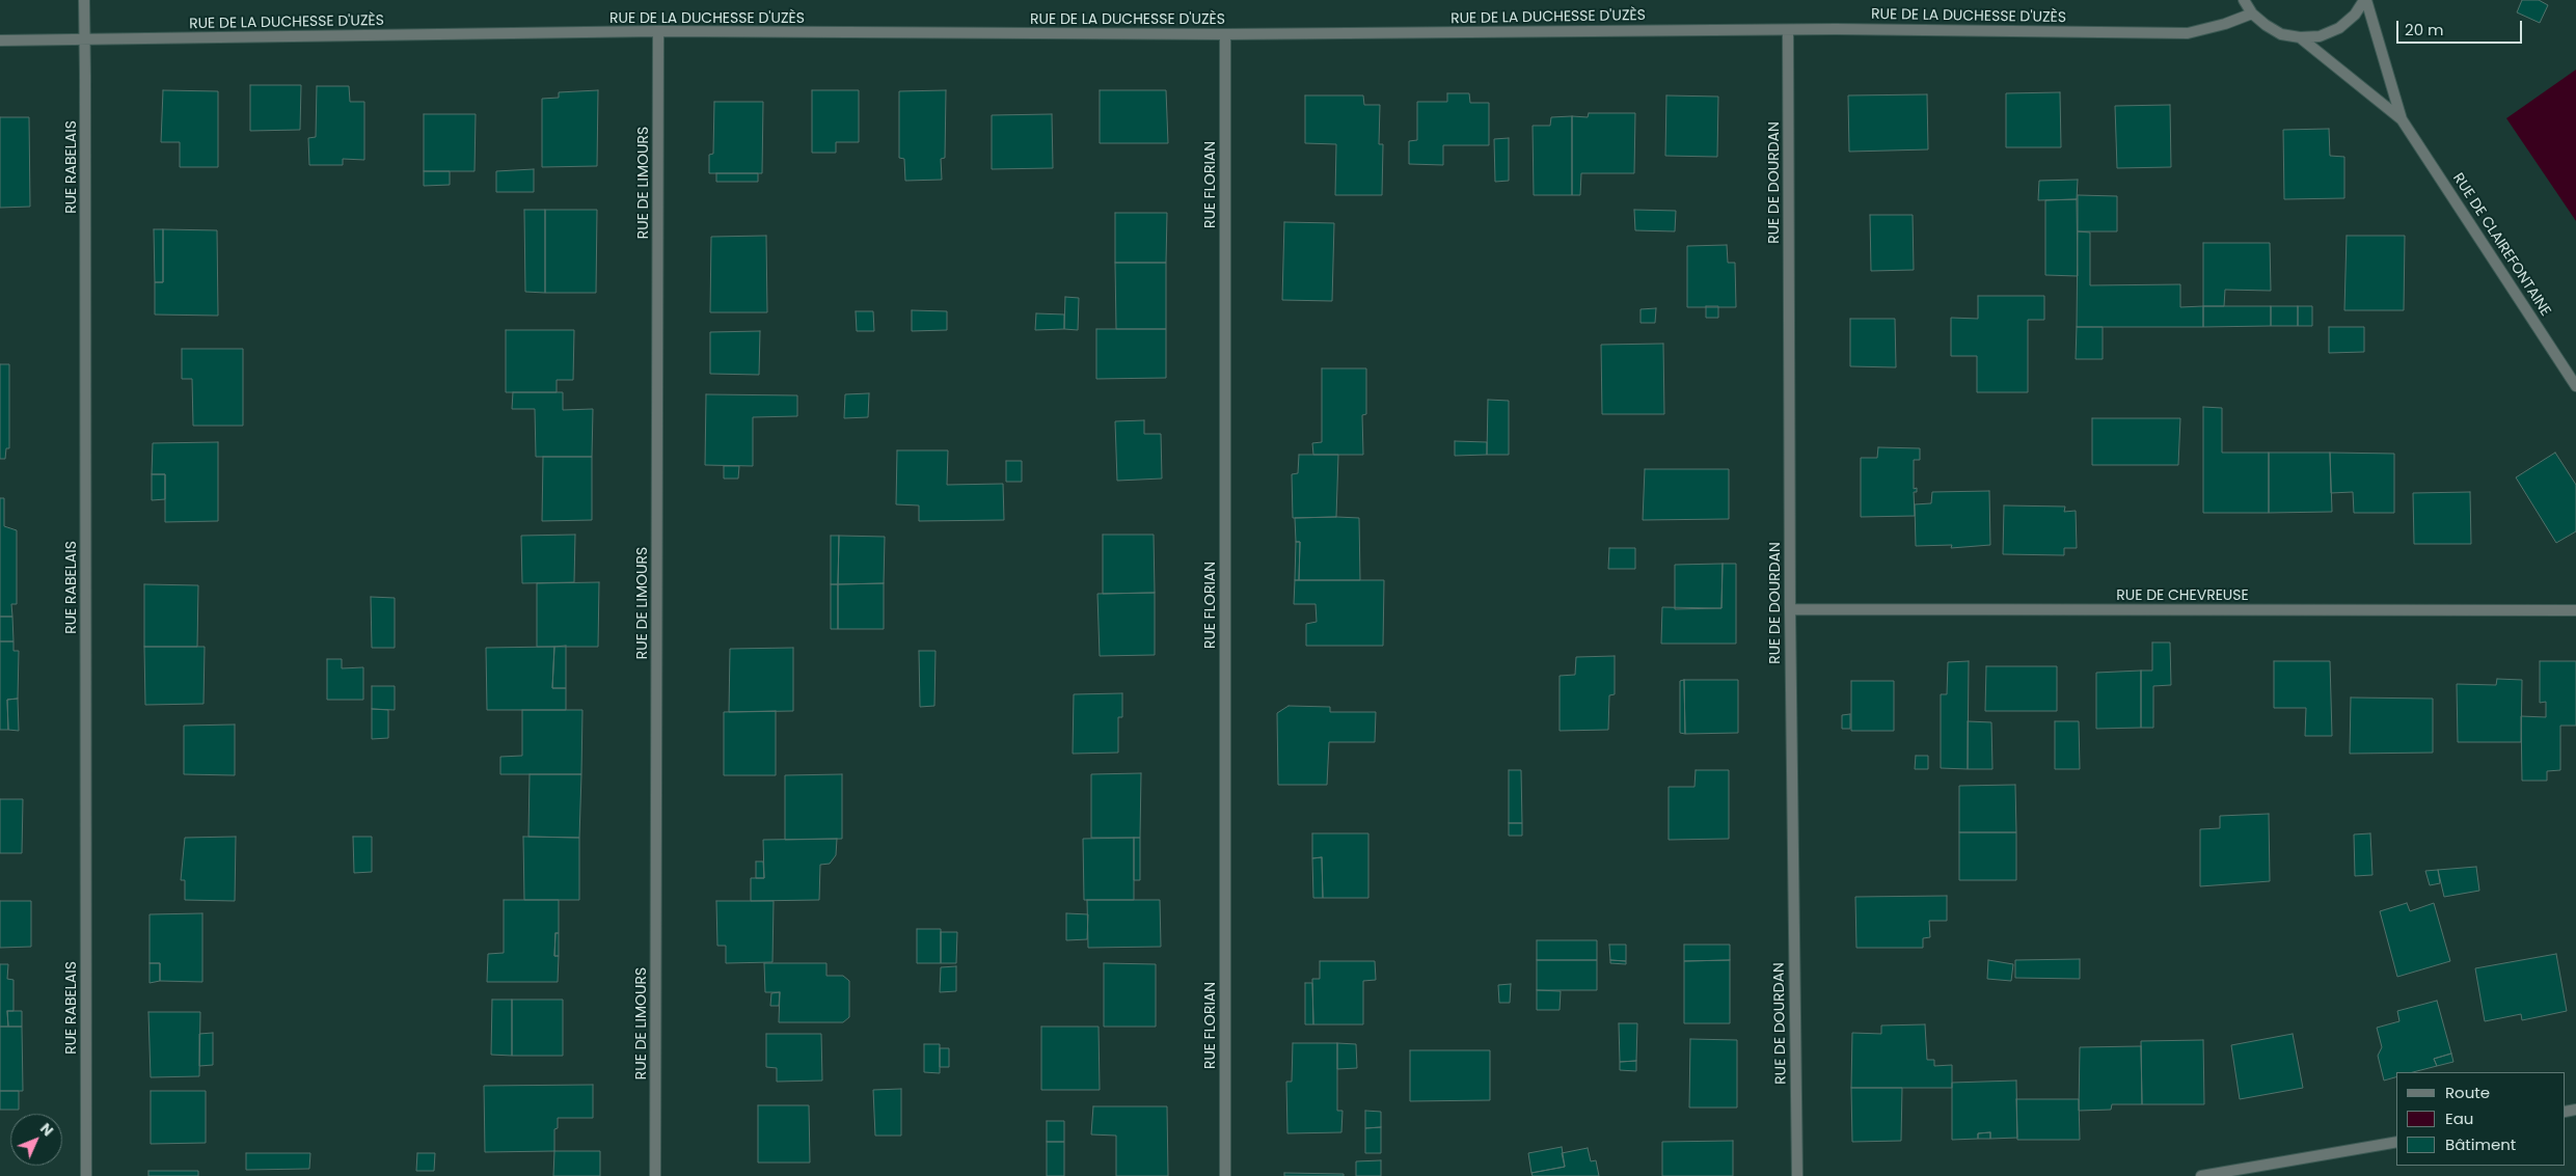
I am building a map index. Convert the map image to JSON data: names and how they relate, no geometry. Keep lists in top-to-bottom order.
{
  "streets": {
    "street": [
      "RUE DE LA DUCHESSE D'UZÈS",
      "RUE RABELAIS",
      "RUE DE LIMOURS",
      "RUE DE DOURDAN",
      "RUE FLORIAN",
      "RUE DE CLAIREFONTAINE",
      "RUE DE CHEVREUSE"
    ]
  },
  "crossings": [
    ["RUE DE LA DUCHESSE D'UZÈS", "RUE RABELAIS"],
    ["RUE DE LA DUCHESSE D'UZÈS", "RUE DE LIMOURS"],
    ["RUE DE LA DUCHESSE D'UZÈS", "RUE DE DOURDAN"],
    ["RUE DE LA DUCHESSE D'UZÈS", "RUE FLORIAN"],
    ["RUE DE DOURDAN", "RUE DE CHEVREUSE"]
  ],
  "legend": ["Route", "Eau", "Bâtiment"],
  "scale_bar": "20 m",
  "north": "top right"
}
